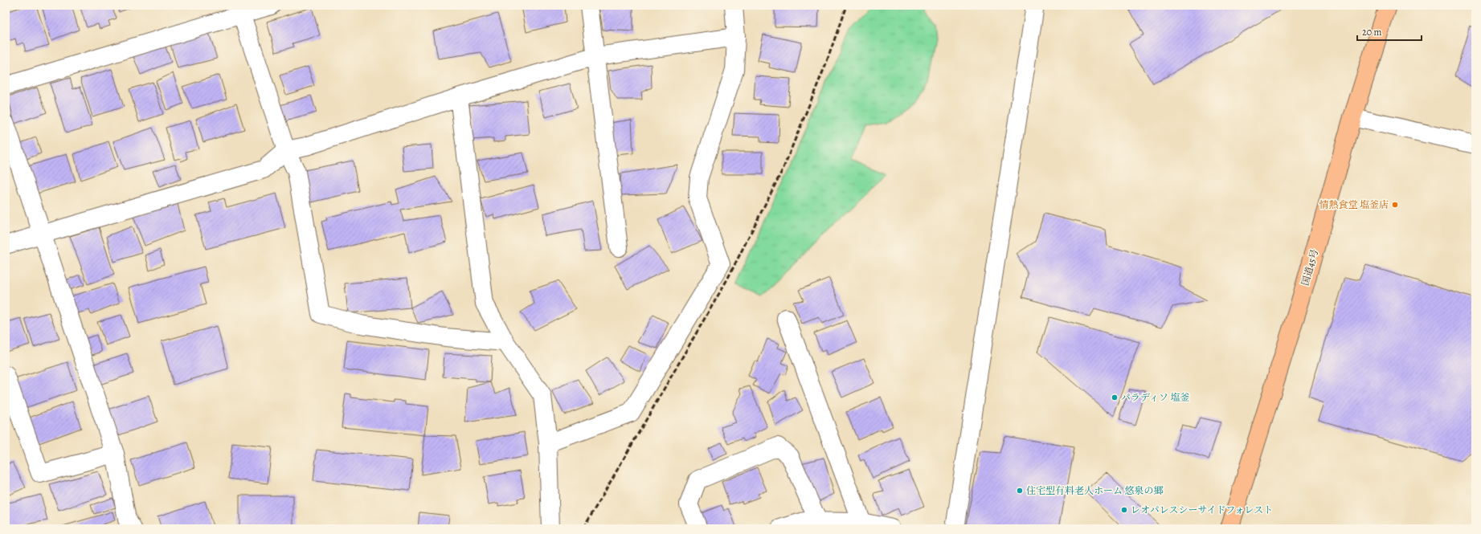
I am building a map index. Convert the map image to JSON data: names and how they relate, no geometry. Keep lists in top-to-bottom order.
{
  "streets": {
    "highway": ["国道45号"]
  },
  "places": [
    "情熱食堂 塩釜店",
    "パラディソ 塩釜",
    "住宅型有料老人ホーム 悠泉の郷",
    "レオパレスシーサイドフォレスト"
  ],
  "scale_bar": "20 m"
}
